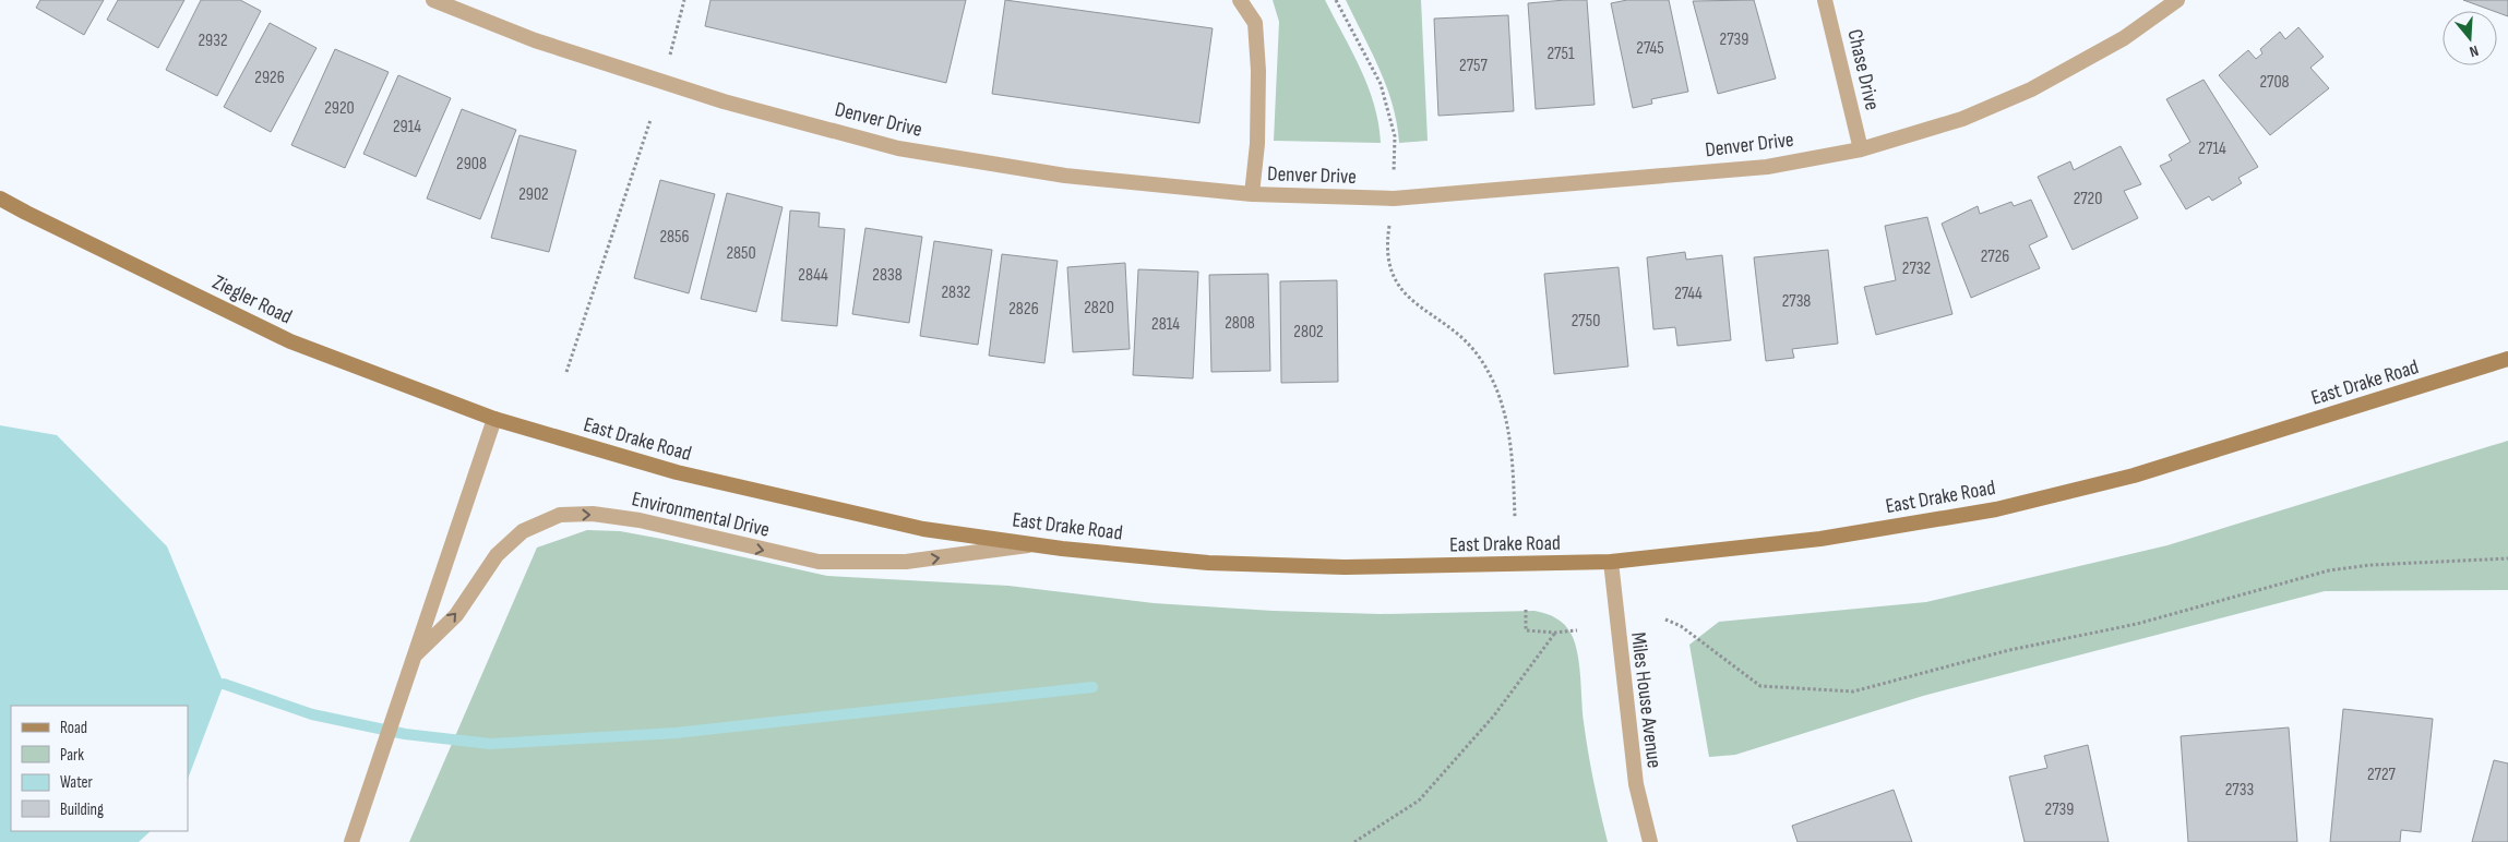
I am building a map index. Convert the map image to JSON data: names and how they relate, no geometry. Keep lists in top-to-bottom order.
{
  "streets": {
    "main road": ["Ziegler Road", "East Drake Road"],
    "street": [
      "Chase Drive",
      "Denver Drive",
      "Environmental Drive",
      "Miles House Avenue"
    ]
  },
  "crossings": [
    ["Chase Drive", "Denver Drive"],
    ["Ziegler Road", "East Drake Road"],
    ["Ziegler Road", "Environmental Drive"],
    ["East Drake Road", "Environmental Drive"],
    ["East Drake Road", "Miles House Avenue"]
  ],
  "one_way": ["Environmental Drive"],
  "house_numbers": [
    "2739",
    "2932",
    "2745",
    "2751",
    "2757",
    "2926",
    "2708",
    "2920",
    "2914",
    "2714",
    "2908",
    "2902",
    "2720",
    "2856",
    "2850",
    "2726",
    "2732",
    "2844",
    "2838",
    "2832",
    "2744",
    "2738",
    "2820",
    "2826",
    "2750",
    "2808",
    "2814",
    "2802",
    "2727",
    "2733",
    "2739"
  ],
  "legend": [
    "Road",
    "Park",
    "Water",
    "Building"
  ],
  "north": "bottom"
}
